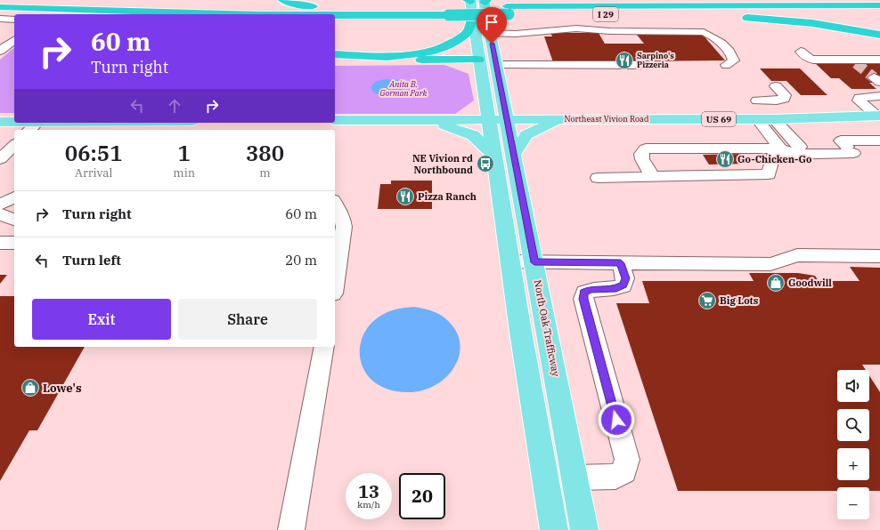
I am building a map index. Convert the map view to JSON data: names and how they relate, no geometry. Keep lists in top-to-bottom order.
{
  "streets": {
    "highway": ["I 29"],
    "main road": ["Northeast Vivion Road", "US 69", "North Oak Trafficway"]
  },
  "crossings": [
    ["Northeast Vivion Road", "North Oak Trafficway"]
  ],
  "parks": ["Anita B. Gorman Park"],
  "places": {
    "restaurant": ["Sarpino's Pizzeria", "Go-Chicken-Go", "Pizza Ranch"],
    "bus stop": ["NE Vivion rd Northbound"],
    "shop": ["Goodwill", "Lowe's"],
    "supermarket": ["Big Lots"]
  },
  "page": {
    "turn": ["60 m", "Turn right"],
    "eta": [
      "06:51",
      "Arrival",
      "1",
      "min",
      "380",
      "m"
    ],
    "list": [
      {
        "name": "Turn right",
        "value": "60 m"
      },
      {
        "name": "Turn left",
        "value": "20 m"
      }
    ],
    "buttons": ["Exit", "Share"],
    "map_buttons": ["+", "−"],
    "speed": "13 km/h",
    "limit": "20"
  }
}
